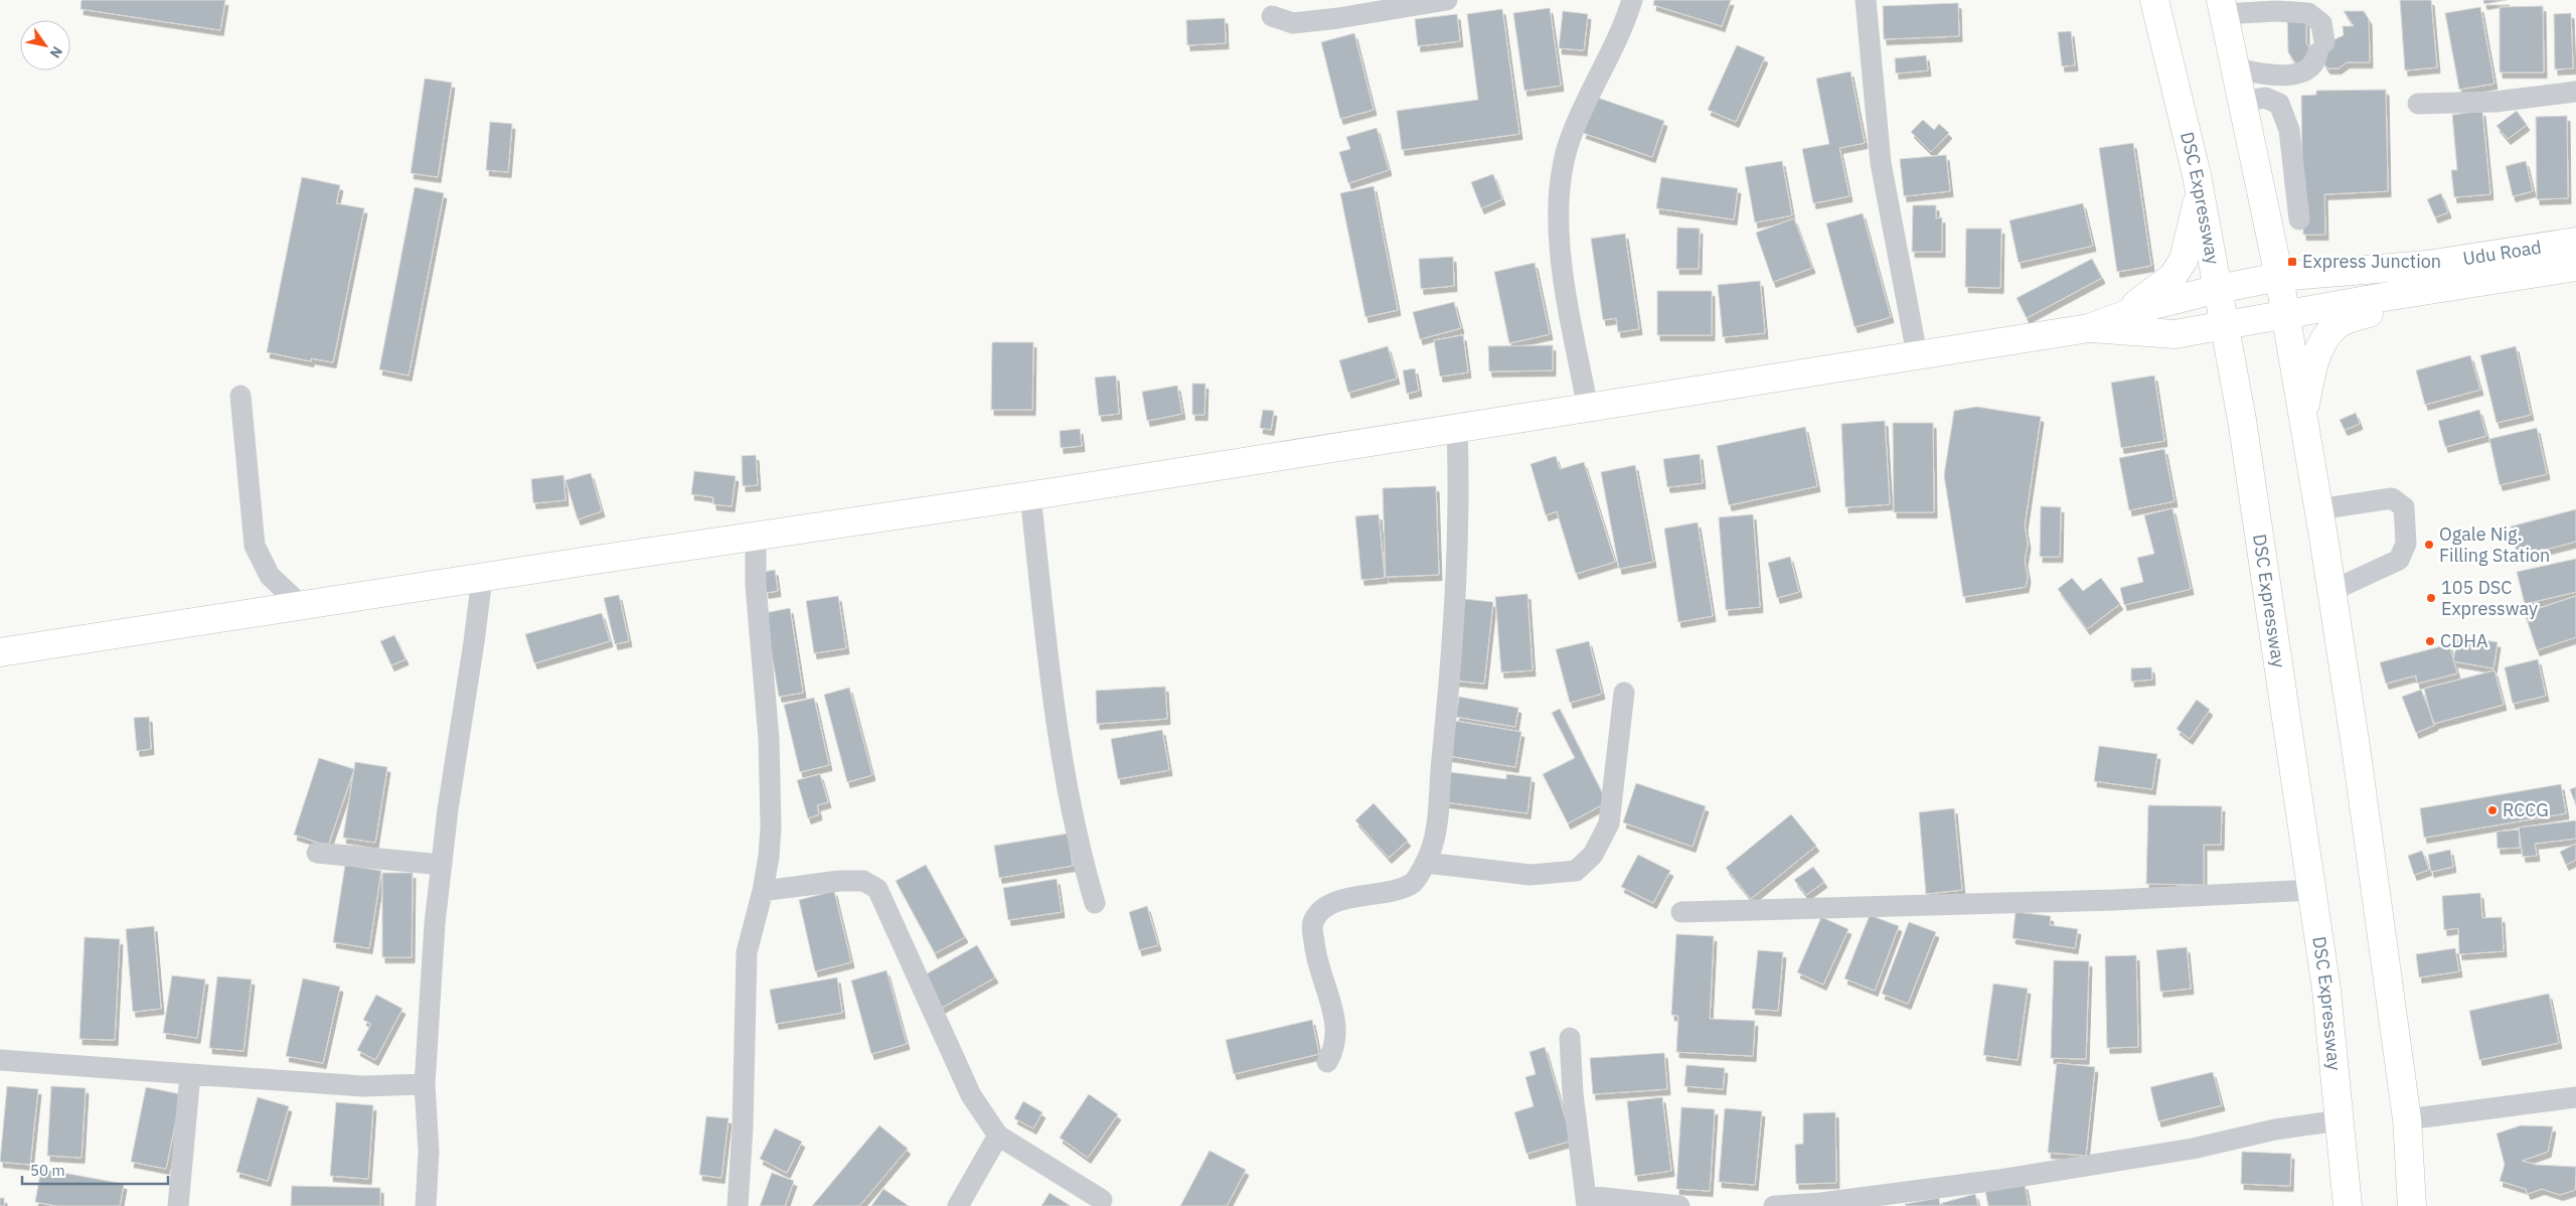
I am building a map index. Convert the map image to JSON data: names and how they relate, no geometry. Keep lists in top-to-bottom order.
{
  "streets": {
    "main road": ["DSC Expressway", "Udu Road"]
  },
  "crossings": [
    ["DSC Expressway", "Udu Road"]
  ],
  "places": {
    "transit": ["Express Junction"],
    "other": [
      "Ogale Nig. Filling Station",
      "105 DSC Expressway",
      "CDHA",
      "RCCG"
    ]
  },
  "scale_bar": "50 m",
  "north": "bottom right"
}
